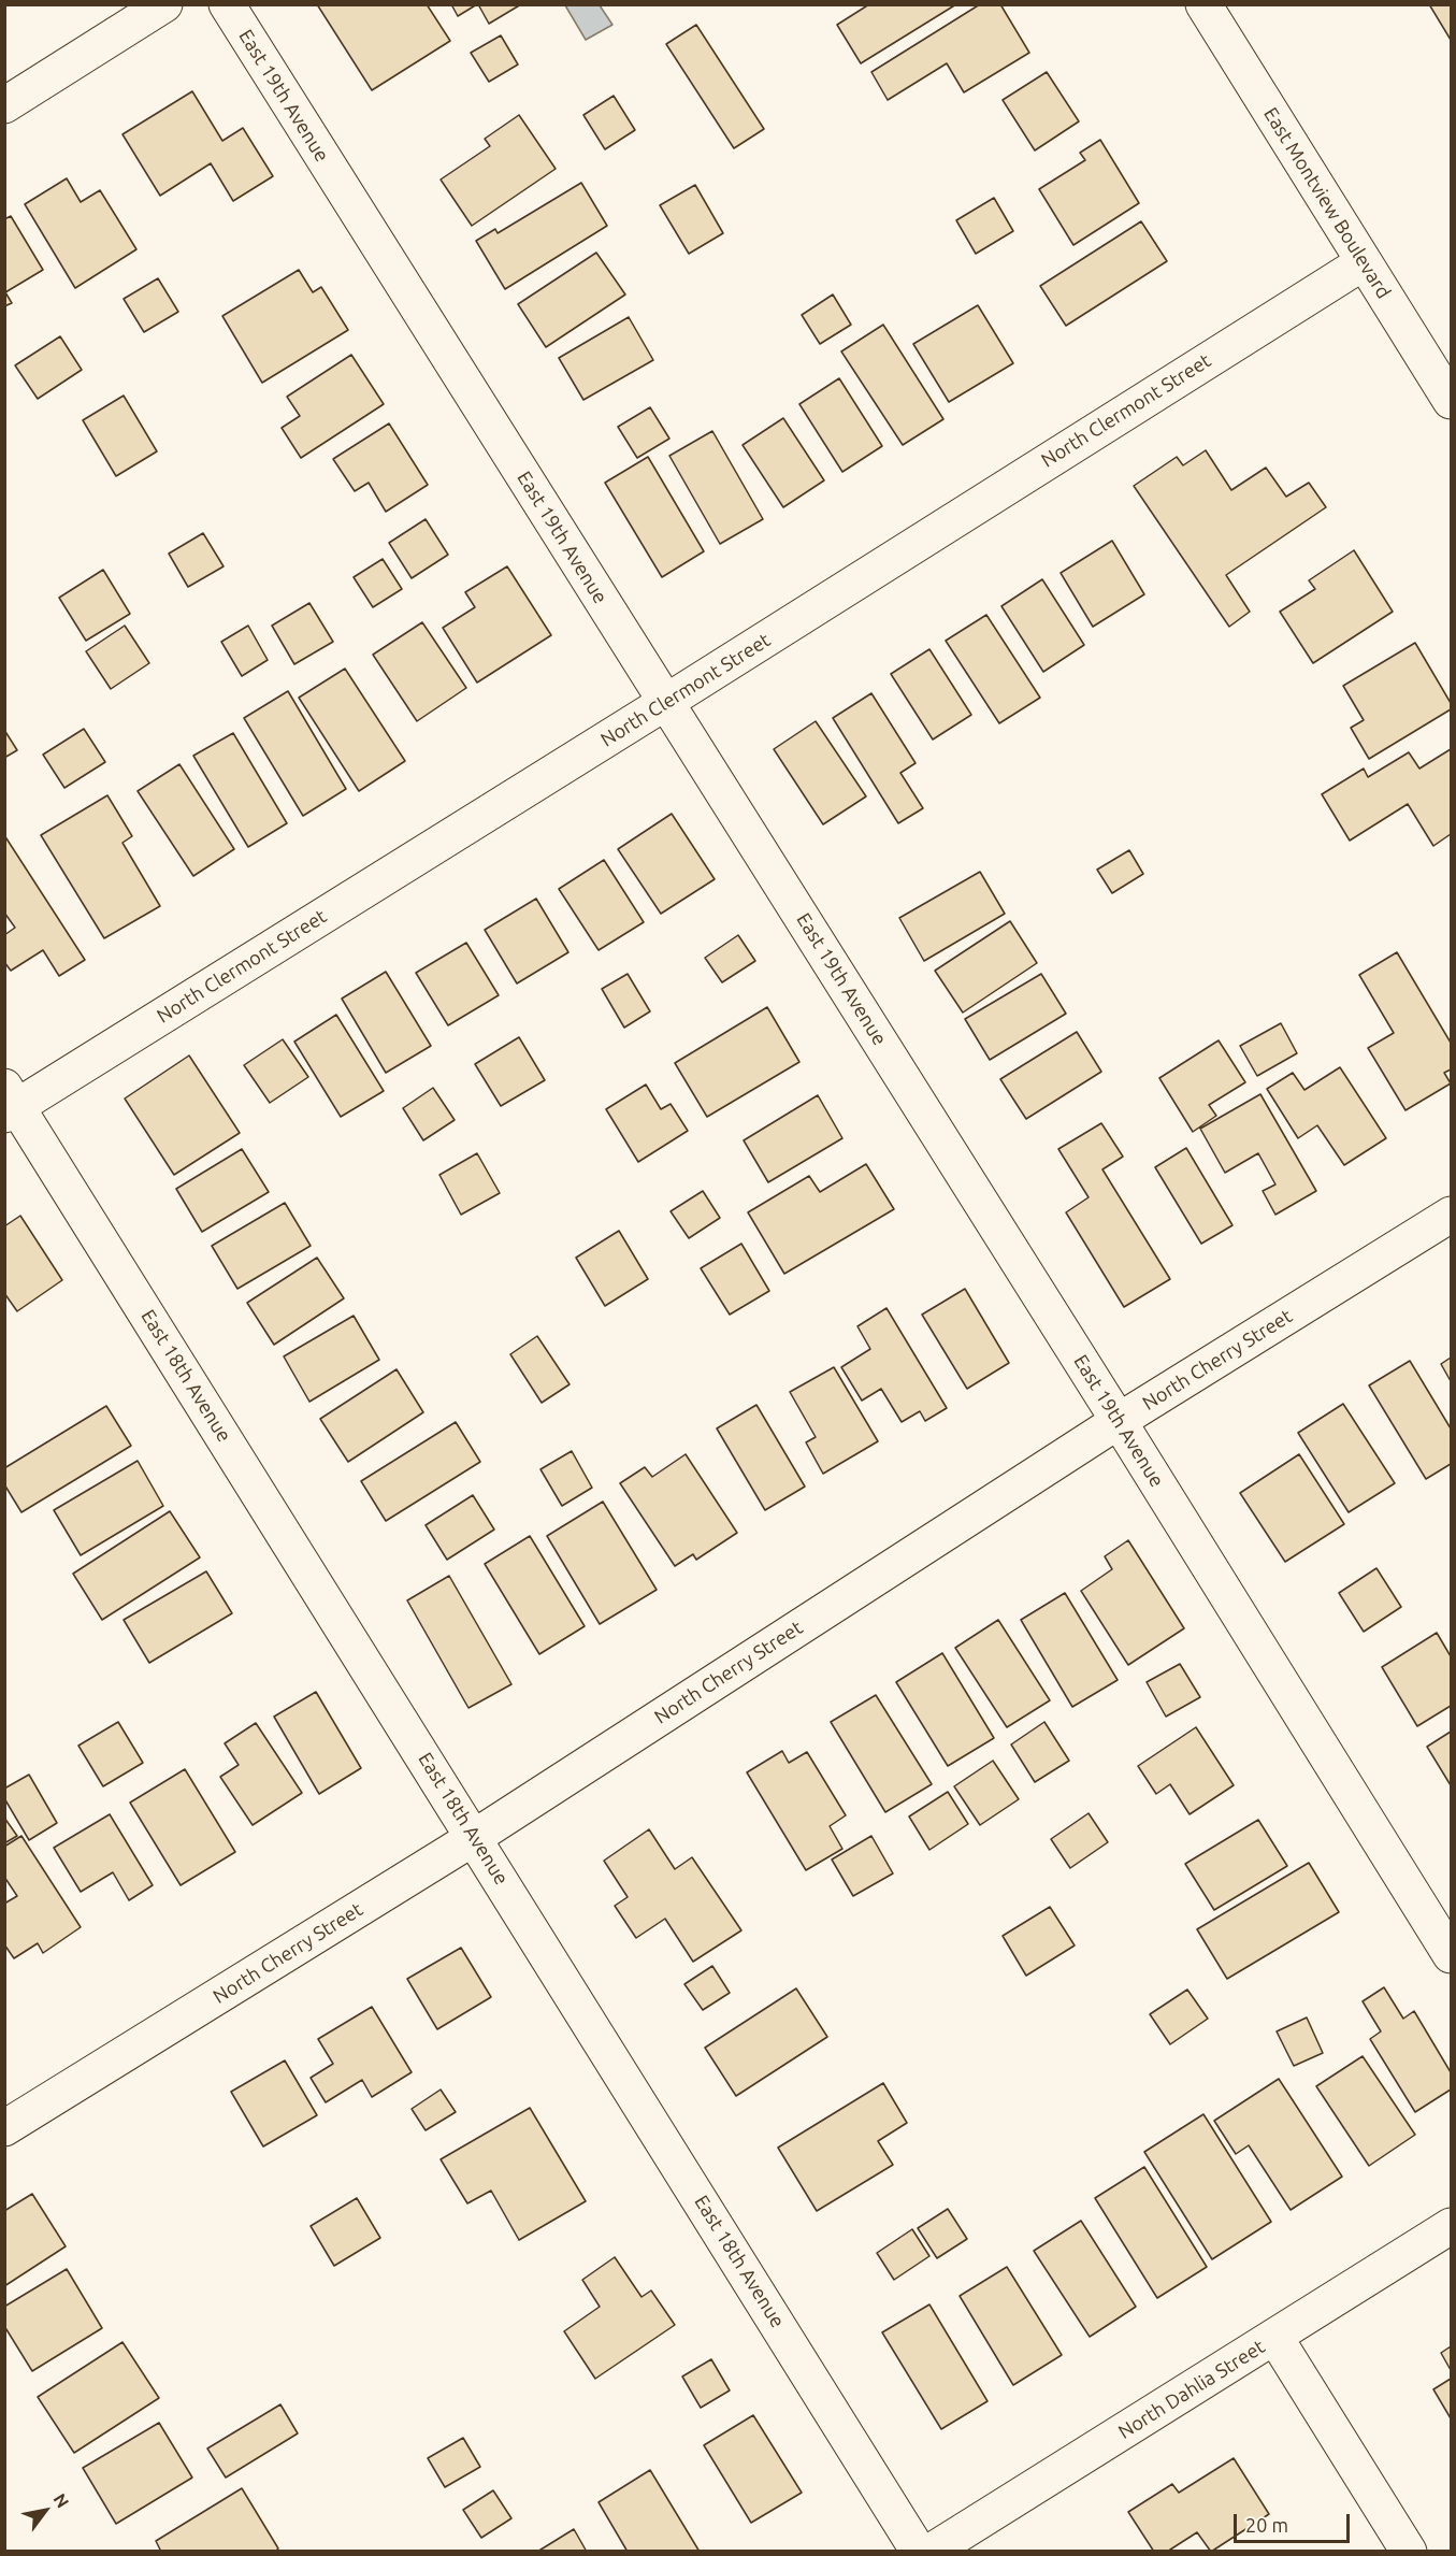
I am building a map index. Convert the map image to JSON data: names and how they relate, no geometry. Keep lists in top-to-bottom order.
{
  "streets": {
    "street": [
      "East 19th Avenue",
      "East Montview Boulevard",
      "North Clermont Street",
      "North Cherry Street",
      "East 18th Avenue",
      "North Dahlia Street"
    ]
  },
  "crossings": [
    ["East 19th Avenue", "North Clermont Street"],
    ["East 19th Avenue", "North Cherry Street"],
    ["East Montview Boulevard", "North Clermont Street"],
    ["North Clermont Street", "East 18th Avenue"],
    ["North Cherry Street", "East 18th Avenue"]
  ],
  "scale_bar": "20 m",
  "north": "top right"
}
